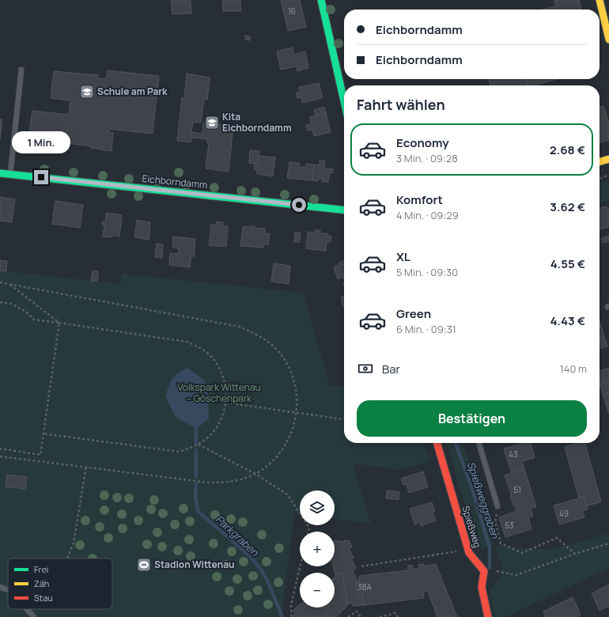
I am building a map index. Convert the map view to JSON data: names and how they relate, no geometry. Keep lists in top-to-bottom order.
{
  "streets": {
    "main road": ["Eichborndamm", "Spießweg"]
  },
  "water": ["Spießweggraben", "Parkgraben"],
  "parks": ["Volkspark Wittenau – Göschenpark"],
  "places": {
    "school or university": ["Schule am Park", "Kita Eichborndamm"],
    "sports": ["Stadion Wittenau"]
  },
  "house_numbers": [
    "16",
    "43",
    "51",
    "49",
    "53",
    "38A"
  ],
  "legend": ["Frei", "Zäh", "Stau"],
  "page": {
    "banner": ["Eichborndamm", "Eichborndamm"],
    "heading": "Fahrt wählen",
    "list": [
      {
        "name": "Economy",
        "note": "3 Min. · 09:28",
        "value": "2.68 €"
      },
      {
        "name": "Komfort",
        "note": "4 Min. · 09:29",
        "value": "3.62 €"
      },
      {
        "name": "XL",
        "note": "5 Min. · 09:30",
        "value": "4.55 €"
      },
      {
        "name": "Green",
        "note": "6 Min. · 09:31",
        "value": "4.43 €"
      }
    ],
    "bubble": "1 Min.",
    "pay": ["Bar", "140 m"],
    "buttons": "Bestätigen",
    "map_buttons": ["+", "−"]
  }
}
